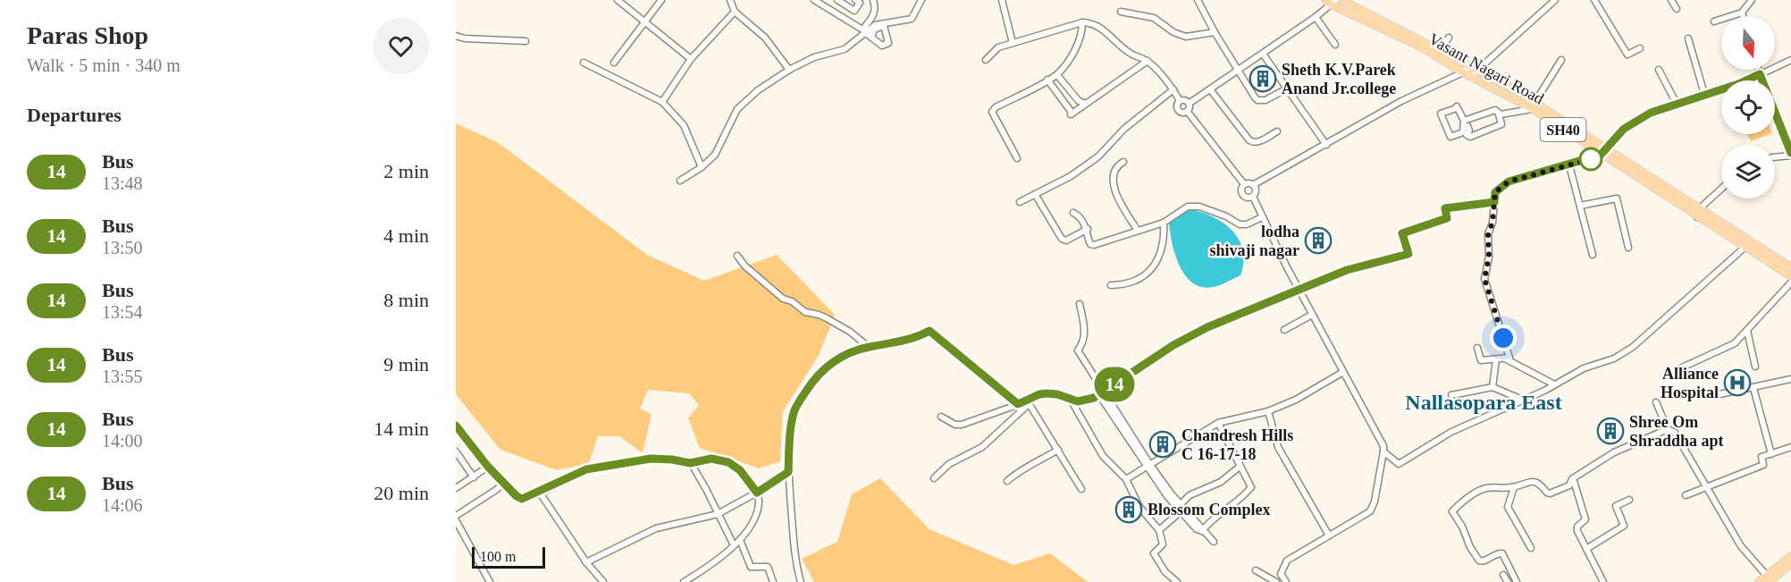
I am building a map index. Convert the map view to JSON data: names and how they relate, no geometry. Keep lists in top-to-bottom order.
{
  "streets": {
    "main road": ["Vasant Nagari Road", "SH40"]
  },
  "districts": ["Nallasopara East"],
  "places": {
    "building": [
      "Sheth K.V.Parek Anand Jr.college",
      "lodha shivaji nagar",
      "Shree Om Shraddha apt",
      "Chandresh Hills C 16-17-18",
      "Blossom Complex"
    ],
    "hospital": ["Alliance Hospital"]
  },
  "lines": ["bus line 14"],
  "scale_bar": "100 m",
  "north": "bottom",
  "page": {
    "heading": [
      ["Paras Shop", "Walk · 5 min · 340 m"],
      "Departures"
    ],
    "on_map": "14",
    "list": [
      {
        "mark": "14",
        "name": "Bus",
        "note": "13:48",
        "value": "2 min"
      },
      {
        "mark": "14",
        "name": "Bus",
        "note": "13:50",
        "value": "4 min"
      },
      {
        "mark": "14",
        "name": "Bus",
        "note": "13:54",
        "value": "8 min"
      },
      {
        "mark": "14",
        "name": "Bus",
        "note": "13:55",
        "value": "9 min"
      },
      {
        "mark": "14",
        "name": "Bus",
        "note": "14:00",
        "value": "14 min"
      },
      {
        "mark": "14",
        "name": "Bus",
        "note": "14:06",
        "value": "20 min"
      }
    ],
    "scale": "100 m"
  }
}
